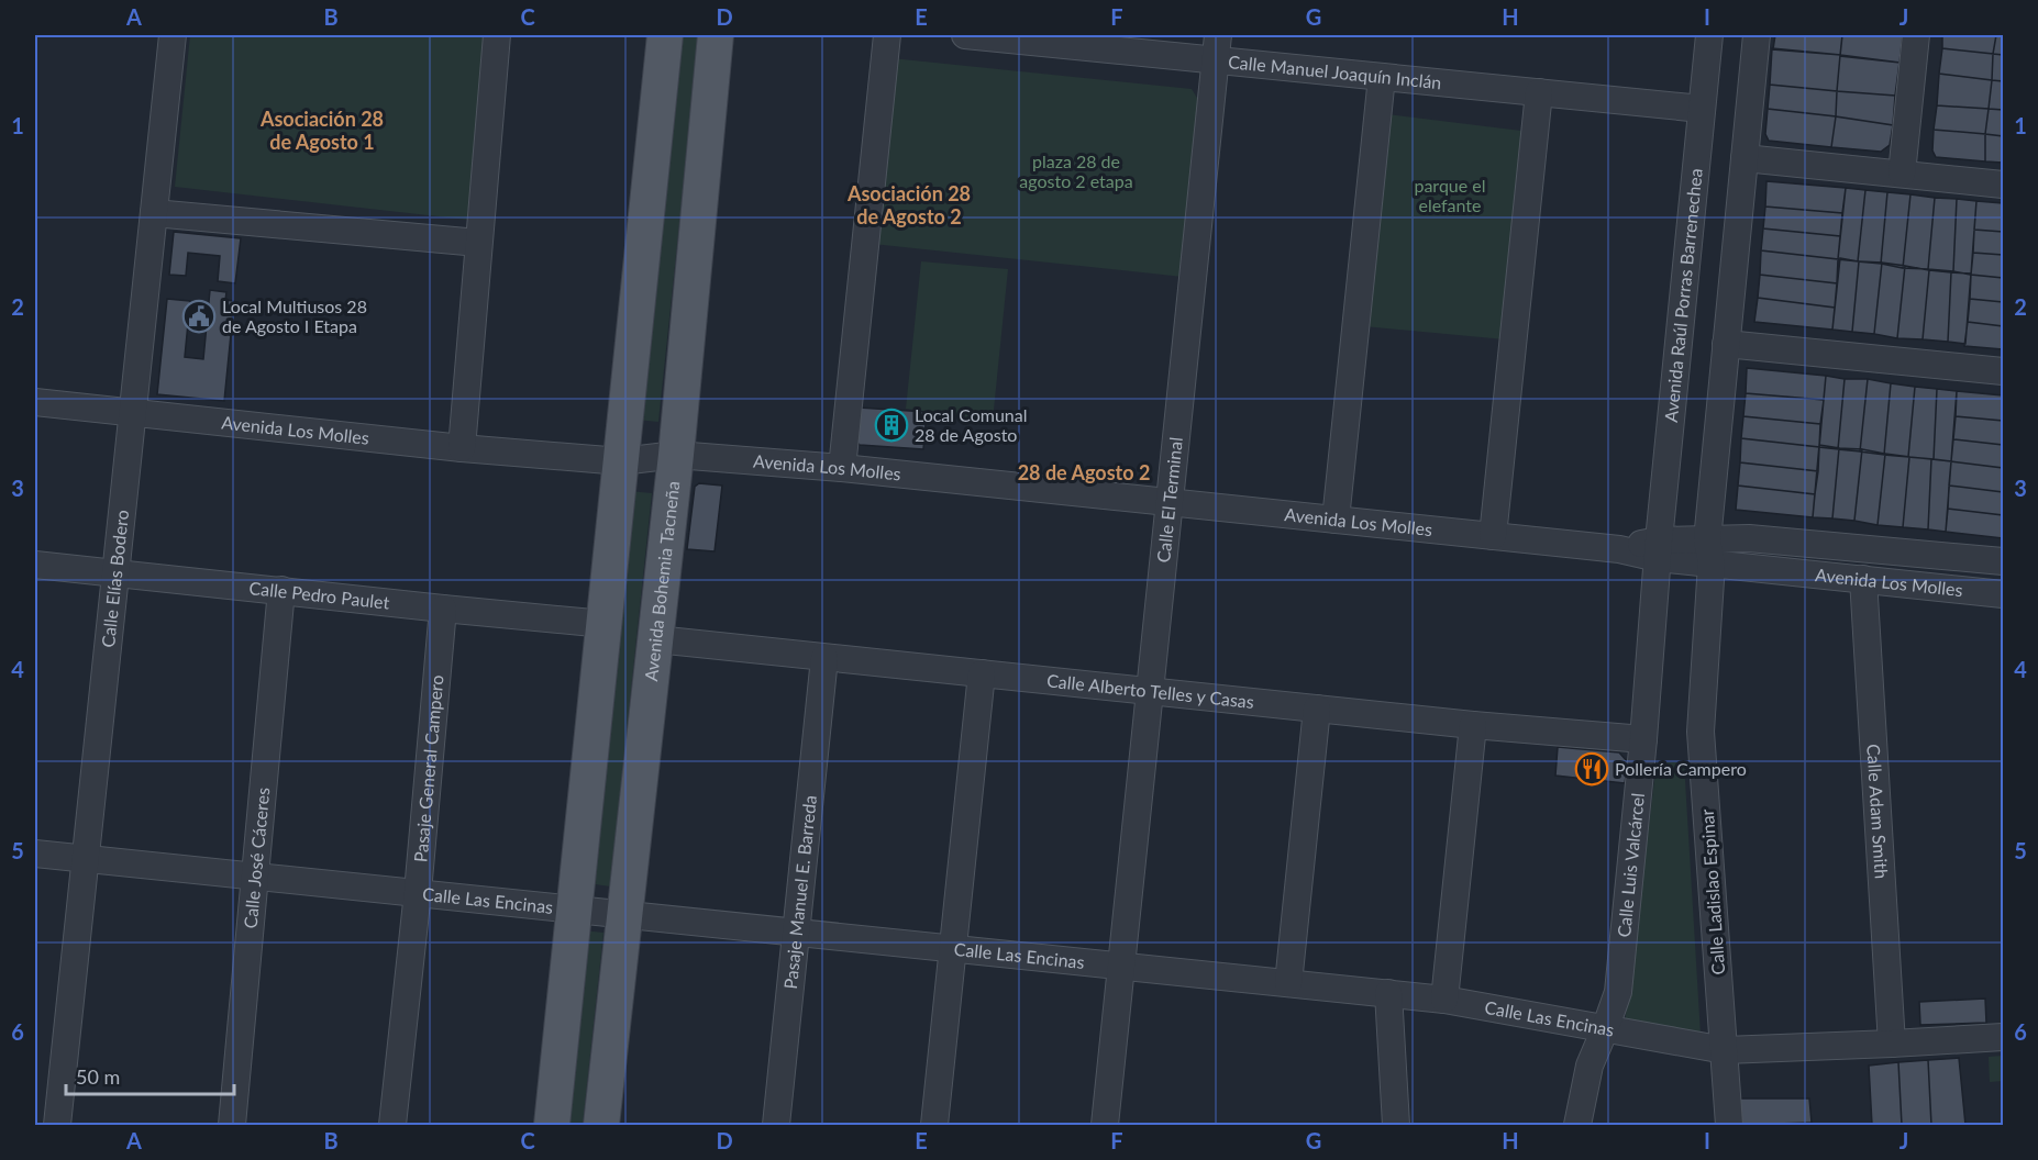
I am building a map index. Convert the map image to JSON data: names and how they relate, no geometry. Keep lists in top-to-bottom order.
{
  "streets": {
    "main road": ["Avenida Bohemia Tacneña"],
    "street": [
      "Calle Manuel Joaquín Inclán",
      "Avenida Raúl Porras Barrenechea",
      "Avenida Los Molles",
      "Calle El Terminal",
      "Calle Elías Bodero",
      "Calle Pedro Paulet",
      "Calle Alberto Telles y Casas",
      "Pasaje General Campero",
      "Calle Adam Smith",
      "Calle José Cáceres",
      "Calle Luis Valcárcel",
      "Pasaje Manuel E. Barreda",
      "Calle Ladislao Espinar",
      "Calle Las Encinas"
    ]
  },
  "crossings": [
    ["Calle Manuel Joaquín Inclán", "Avenida Raúl Porras Barrenechea"],
    ["Calle Manuel Joaquín Inclán", "Calle El Terminal"],
    ["Avenida Raúl Porras Barrenechea", "Avenida Los Molles"],
    ["Avenida Raúl Porras Barrenechea", "Calle Luis Valcárcel"],
    ["Avenida Los Molles", "Calle El Terminal"],
    ["Avenida Los Molles", "Calle Elías Bodero"],
    ["Avenida Los Molles", "Avenida Bohemia Tacneña"],
    ["Avenida Los Molles", "Calle Adam Smith"],
    ["Avenida Los Molles", "Calle Luis Valcárcel"],
    ["Avenida Los Molles", "Calle Ladislao Espinar"],
    ["Calle El Terminal", "Calle Alberto Telles y Casas"],
    ["Calle El Terminal", "Calle Las Encinas"],
    ["Calle Elías Bodero", "Calle Pedro Paulet"],
    ["Calle Elías Bodero", "Calle Las Encinas"],
    ["Avenida Bohemia Tacneña", "Calle Alberto Telles y Casas"],
    ["Avenida Bohemia Tacneña", "Calle Las Encinas"],
    ["Calle Pedro Paulet", "Pasaje General Campero"],
    ["Calle Pedro Paulet", "Calle José Cáceres"],
    ["Calle Alberto Telles y Casas", "Calle Luis Valcárcel"],
    ["Calle Alberto Telles y Casas", "Pasaje Manuel E. Barreda"],
    ["Pasaje General Campero", "Calle Las Encinas"],
    ["Calle Adam Smith", "Calle Las Encinas"],
    ["Calle José Cáceres", "Calle Las Encinas"],
    ["Calle Luis Valcárcel", "Calle Las Encinas"],
    ["Pasaje Manuel E. Barreda", "Calle Las Encinas"],
    ["Calle Ladislao Espinar", "Calle Las Encinas"]
  ],
  "districts": ["Asociación 28 de Agosto 1", "Asociación 28 de Agosto 2", "28 de Agosto 2"],
  "parks": ["plaza 28 de agosto 2 etapa", "parque el elefante"],
  "places": {
    "public building": ["Local Multiusos 28 de Agosto I Etapa"],
    "building": ["Local Comunal 28 de Agosto"],
    "restaurant": ["Pollería Campero"]
  },
  "scale_bar": "50 m",
  "grid": {
    "columns": [
      "A",
      "B",
      "C",
      "D",
      "E",
      "F",
      "G",
      "H",
      "I",
      "J"
    ],
    "rows": [
      "1",
      "2",
      "3",
      "4",
      "5",
      "6"
    ]
  }
}
